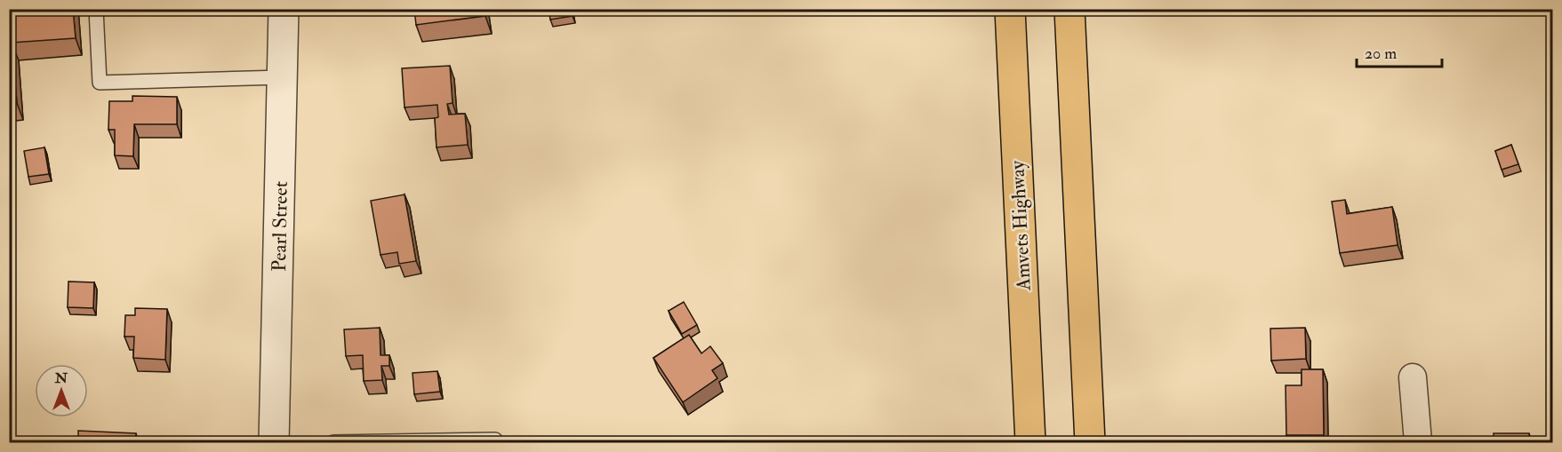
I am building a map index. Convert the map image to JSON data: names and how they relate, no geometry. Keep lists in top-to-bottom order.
{
  "streets": {
    "highway": ["Amvets Highway"],
    "street": ["Pearl Street"]
  },
  "scale_bar": "20 m",
  "north": "top"
}
